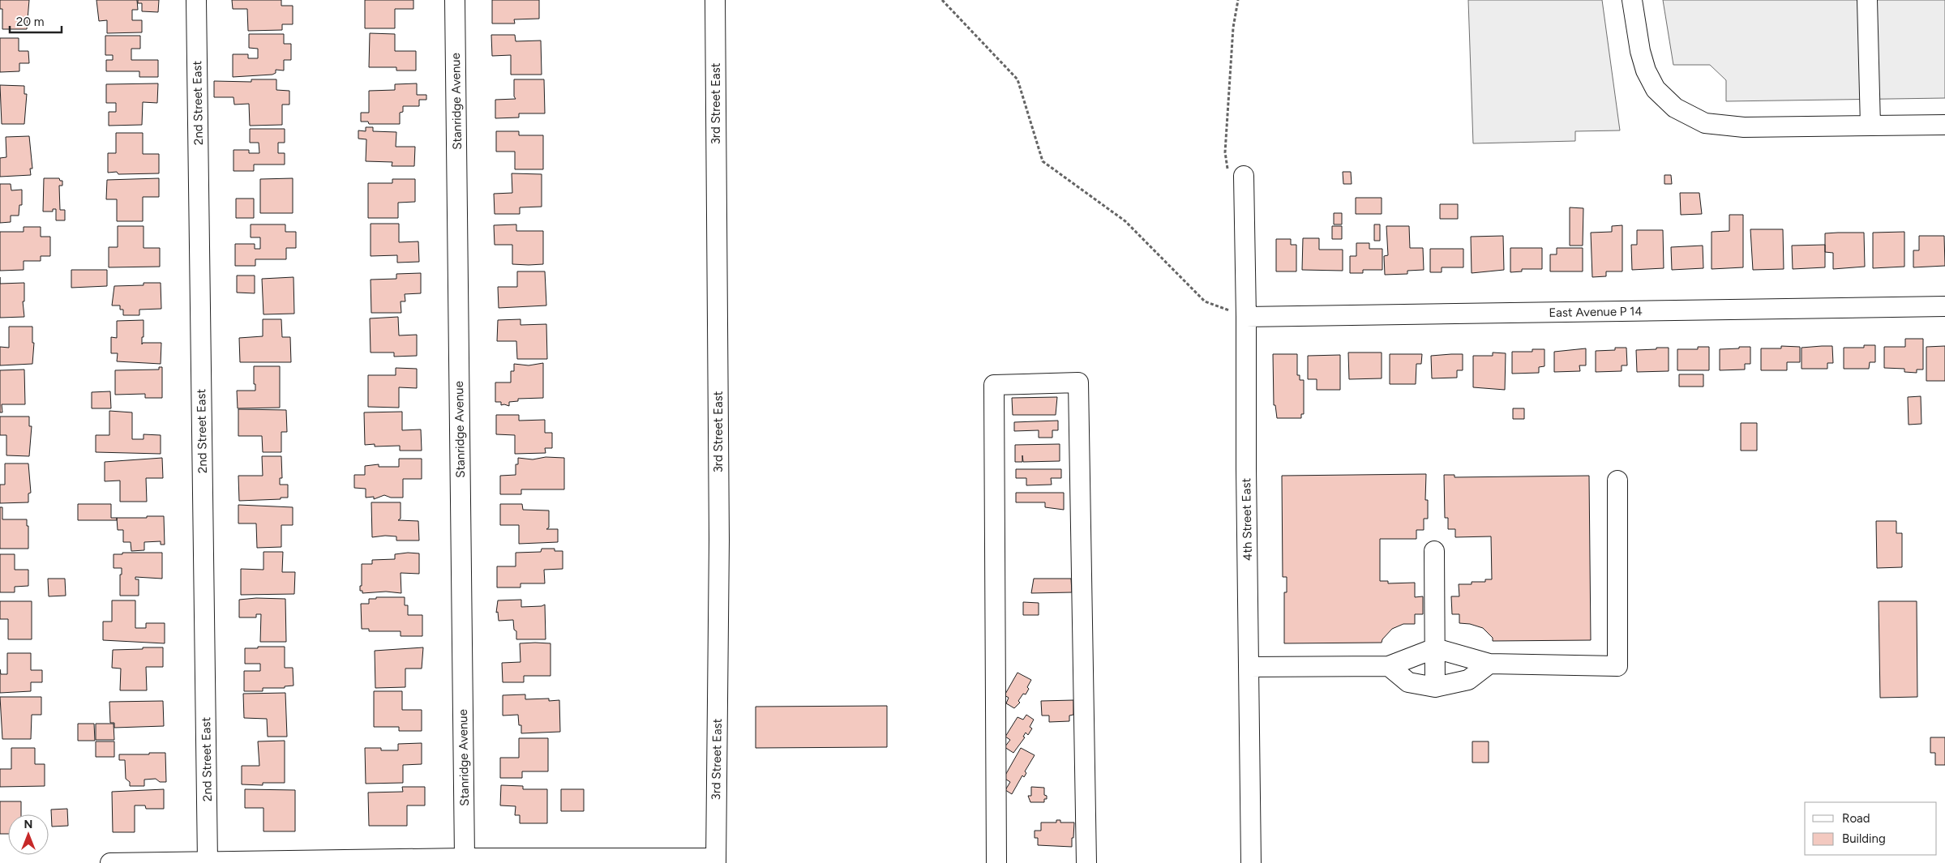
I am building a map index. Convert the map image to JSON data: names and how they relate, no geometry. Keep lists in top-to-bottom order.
{
  "streets": {
    "street": [
      "Stanridge Avenue",
      "2nd Street East",
      "3rd Street East",
      "East Avenue P 14",
      "4th Street East"
    ]
  },
  "crossings": [
    ["East Avenue P 14", "4th Street East"]
  ],
  "legend": ["Road", "Building"],
  "scale_bar": "20 m",
  "north": "top"
}
